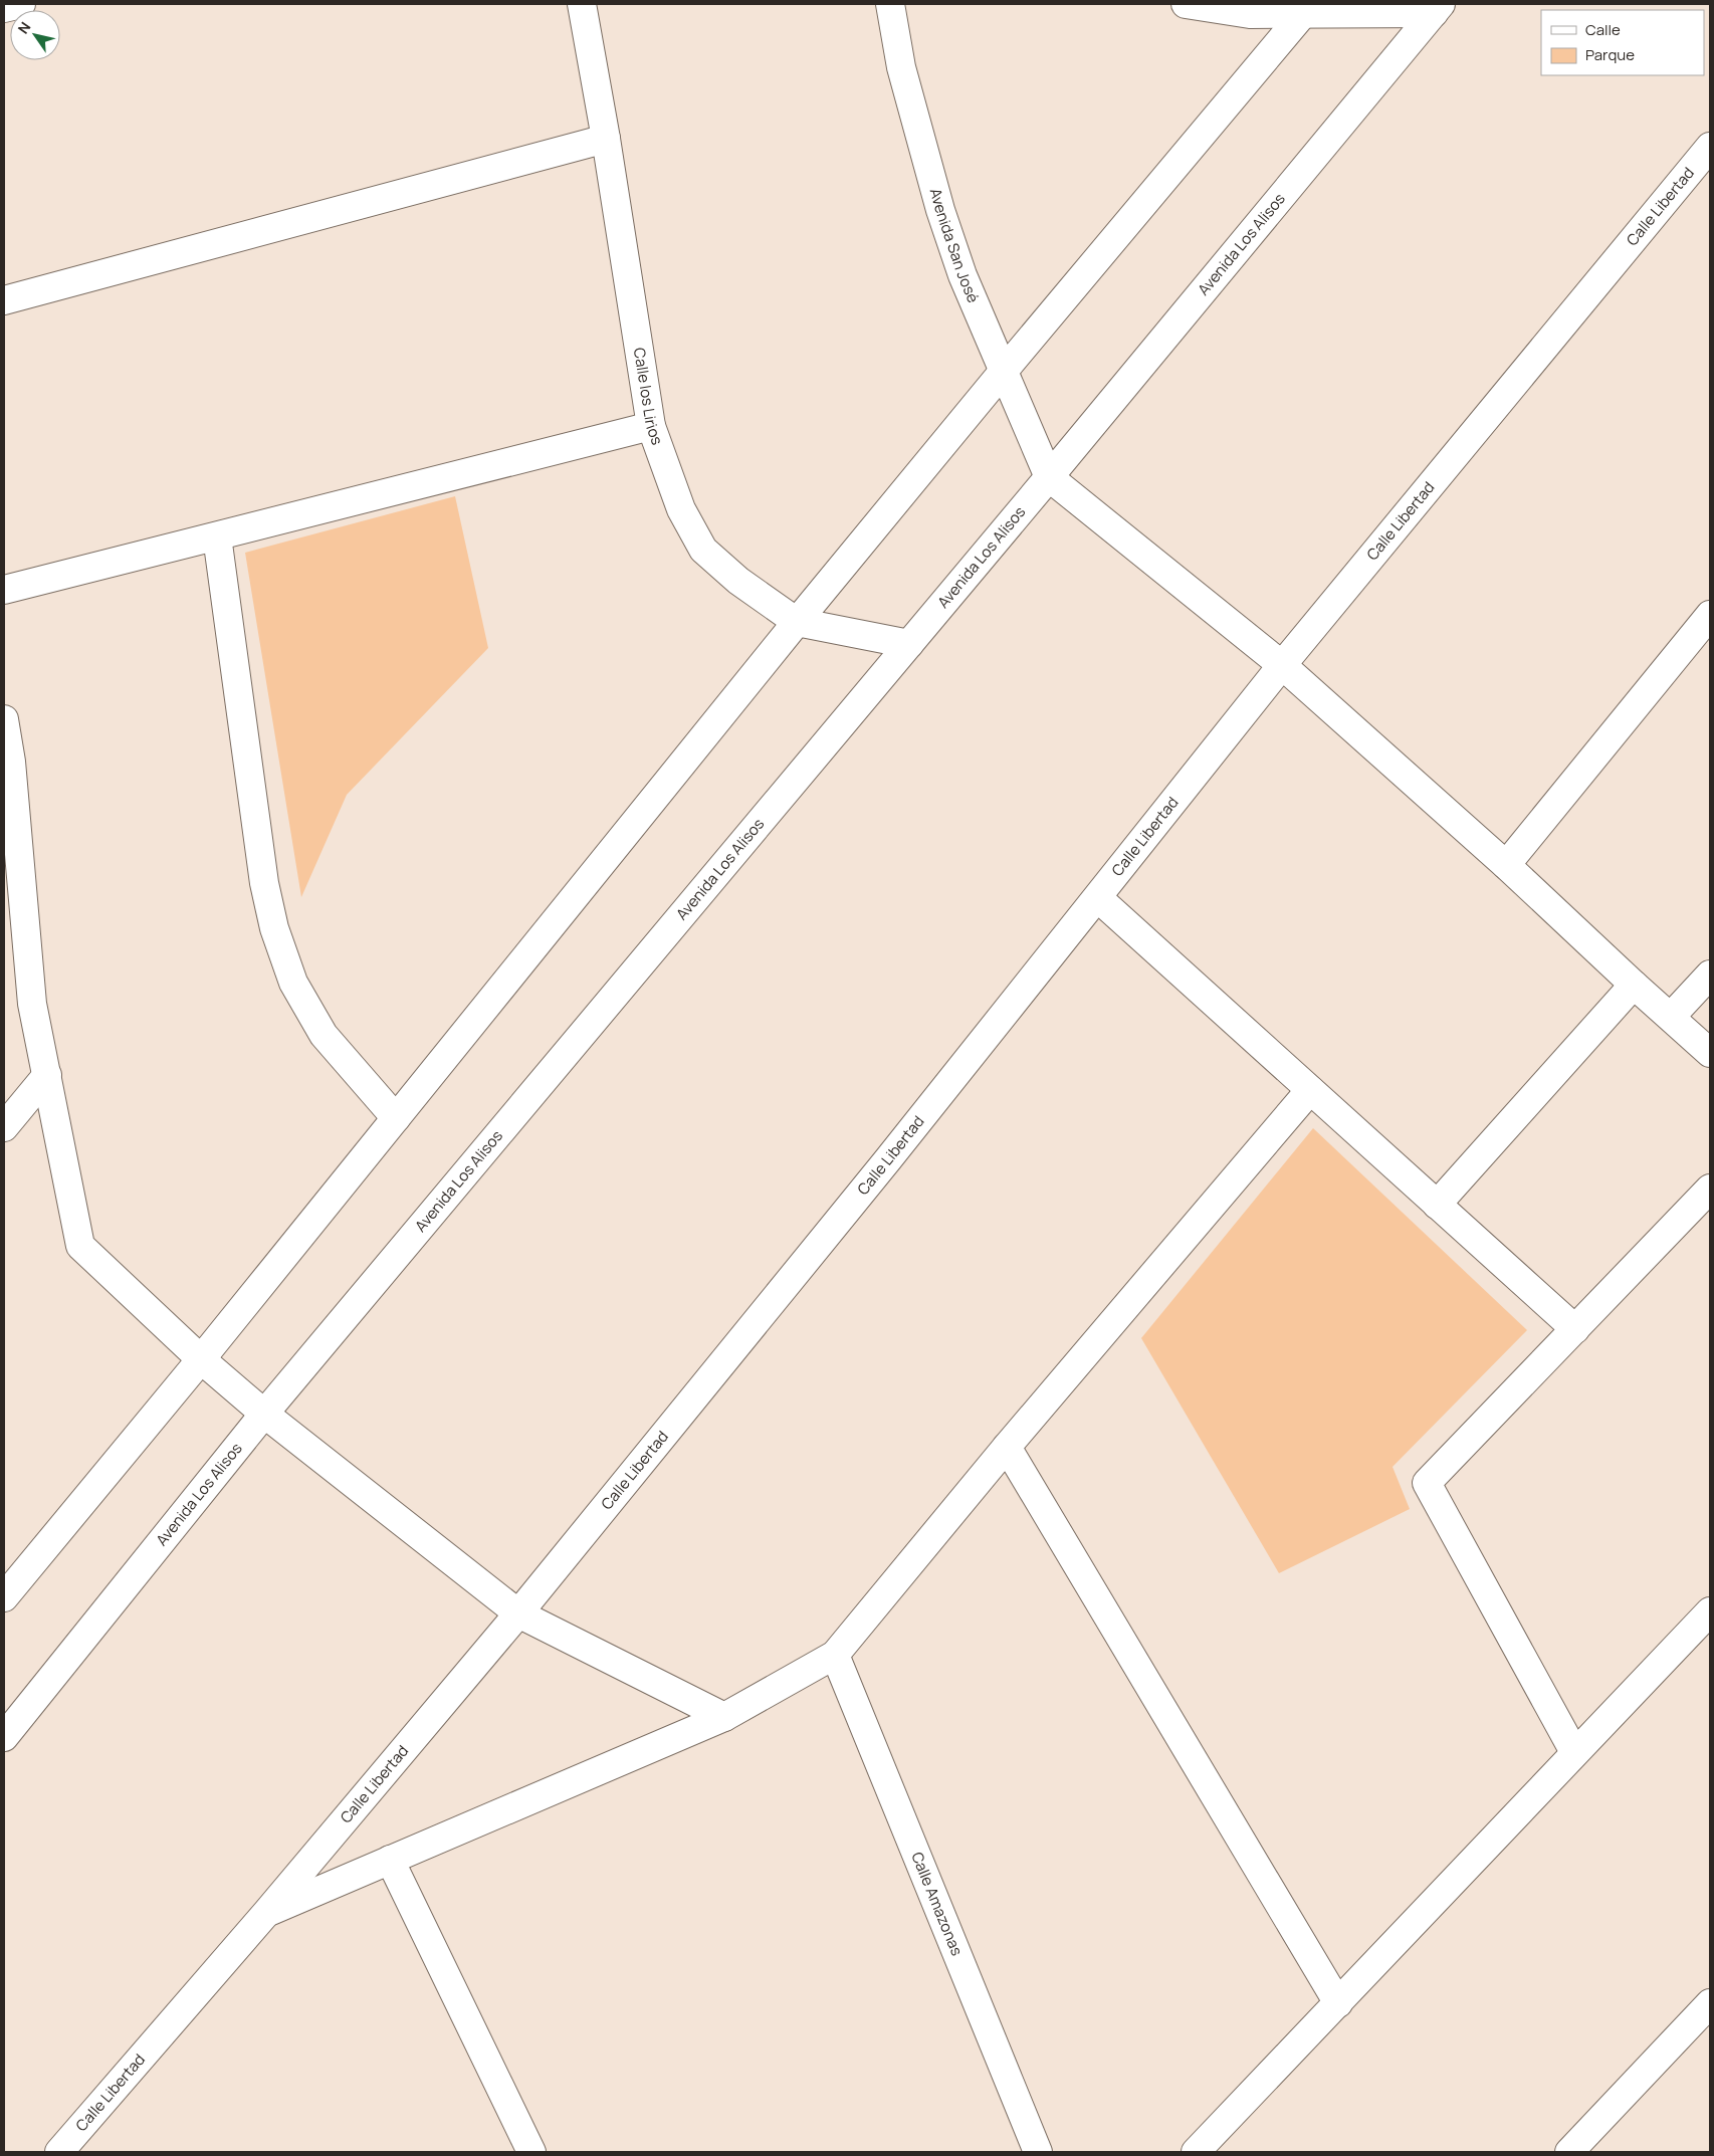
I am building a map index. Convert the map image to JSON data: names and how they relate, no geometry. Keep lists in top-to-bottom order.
{
  "streets": {
    "street": [
      "Calle Libertad",
      "Avenida Los Alisos",
      "Avenida San José",
      "Calle los Lirios",
      "Calle Amazonas"
    ]
  },
  "crossings": [
    ["Avenida Los Alisos", "Avenida San José"],
    ["Avenida Los Alisos", "Calle los Lirios"]
  ],
  "legend": ["Calle", "Parque"],
  "north": "top left"
}
